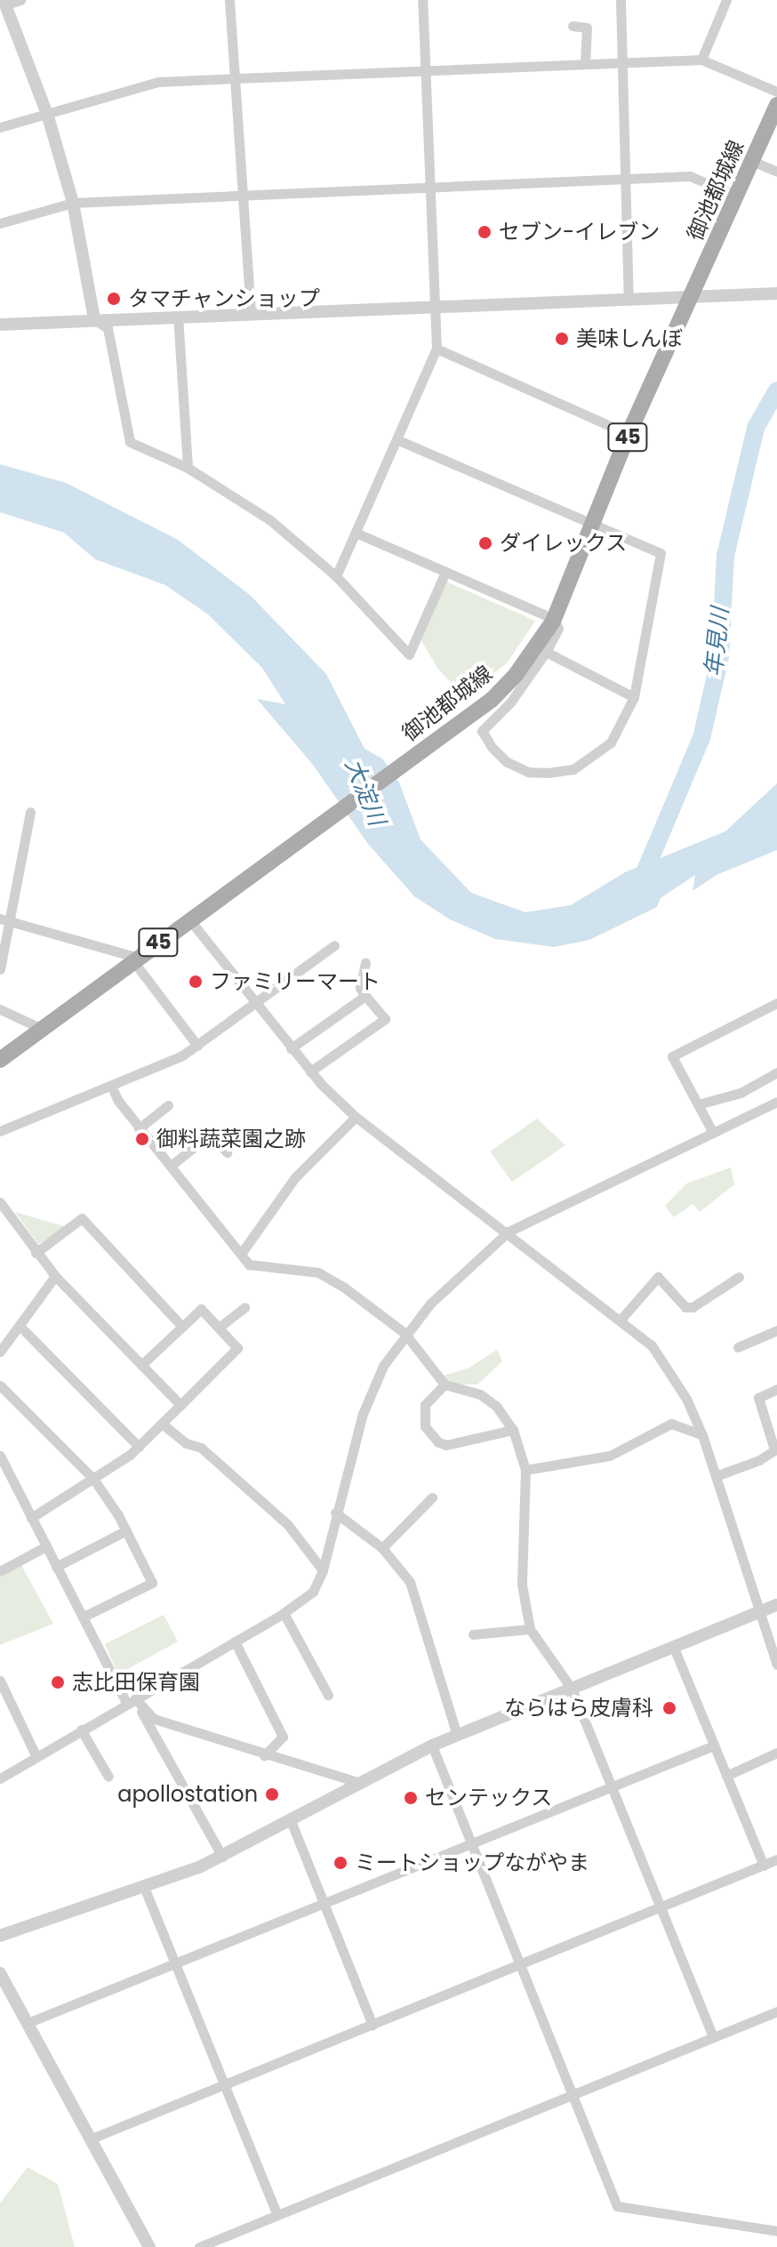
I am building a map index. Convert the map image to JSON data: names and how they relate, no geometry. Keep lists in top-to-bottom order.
{
  "streets": {
    "main road": ["御池都城線", "45"]
  },
  "water": ["年見川", "大淀川"],
  "places": [
    "セブン-イレブン",
    "タマチャンショップ",
    "美味しんぼ",
    "ダイレックス",
    "ファミリーマート",
    "御料蔬菜園之跡",
    "志比田保育園",
    "ならはら皮膚科",
    "apollostation",
    "センテックス",
    "ミートショップながやま"
  ]
}
